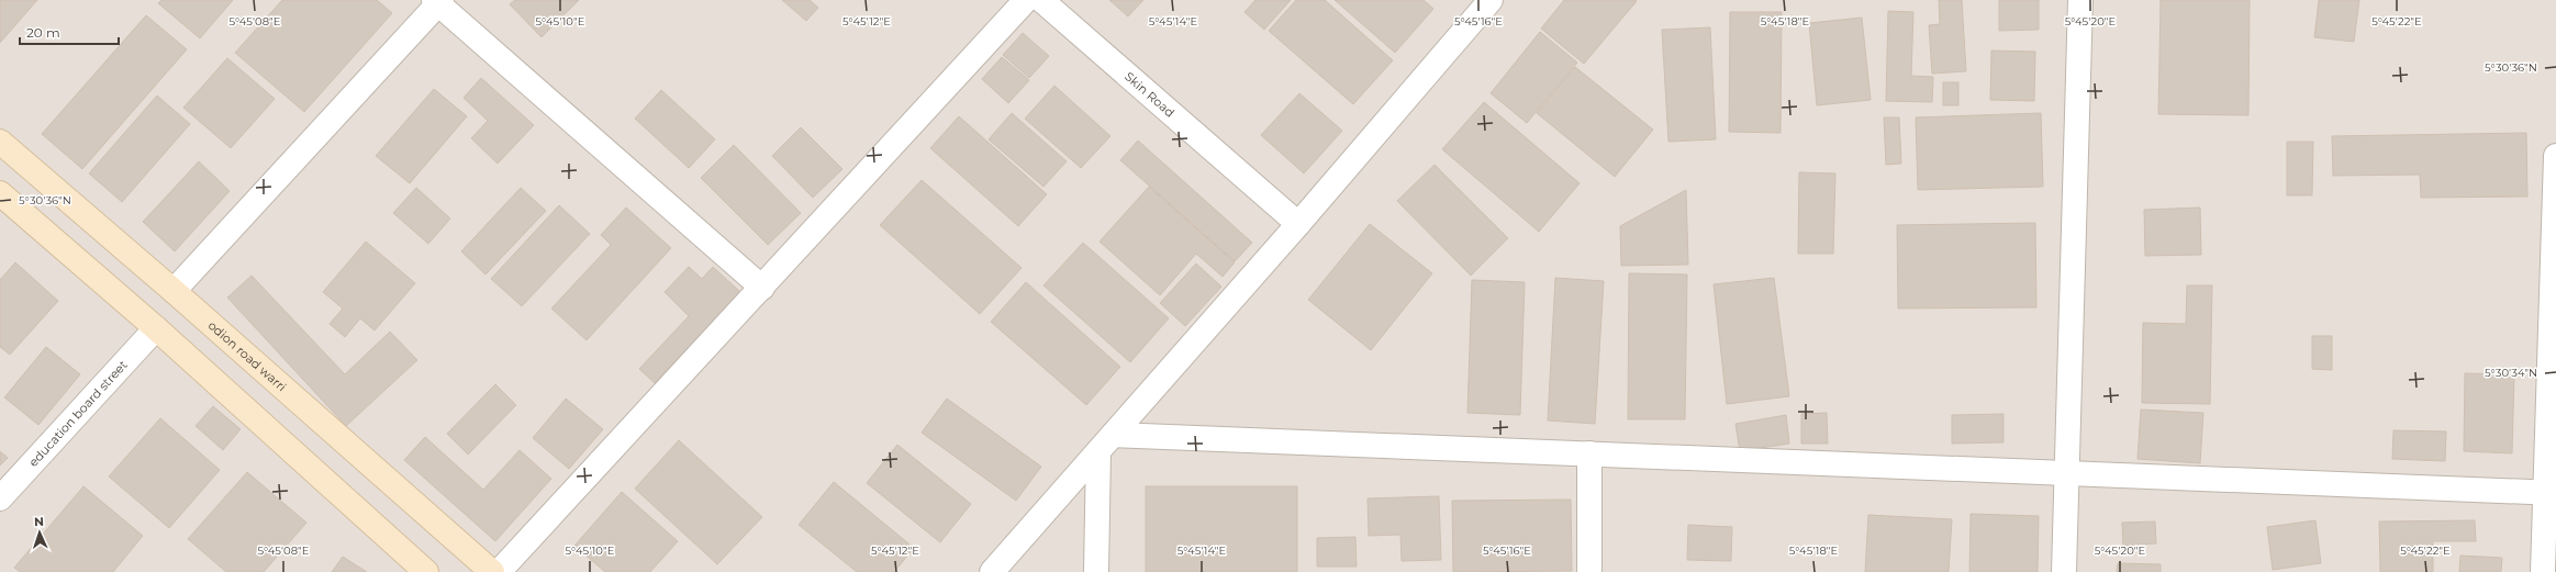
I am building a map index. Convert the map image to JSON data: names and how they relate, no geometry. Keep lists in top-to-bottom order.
{
  "streets": {
    "main road": ["odion road warri"],
    "street": ["Skin Road", "education board street"]
  },
  "scale_bar": "20 m",
  "north": "top",
  "coordinates": [
    "5°45'08\"E",
    "5°45'10\"E",
    "5°45'12\"E",
    "5°45'14\"E",
    "5°45'16\"E",
    "5°45'18\"E",
    "5°45'20\"E",
    "5°45'22\"E",
    "5°30'36\"N",
    "5°30'34\"N"
  ]
}
